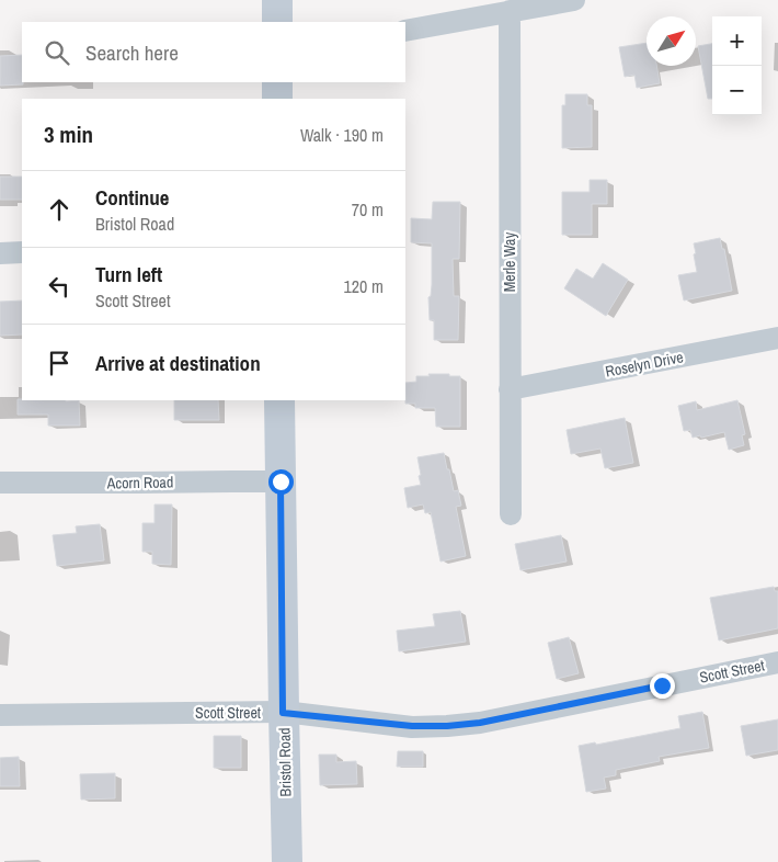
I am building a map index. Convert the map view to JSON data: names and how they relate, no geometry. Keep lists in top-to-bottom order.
{
  "streets": {
    "main road": ["Bristol Road"],
    "street": [
      "Merle Way",
      "Roselyn Drive",
      "Acorn Road",
      "Scott Street"
    ]
  },
  "crossings": [
    ["Merle Way", "Roselyn Drive"],
    ["Acorn Road", "Bristol Road"],
    ["Scott Street", "Bristol Road"]
  ],
  "north": "top right",
  "page": {
    "map_buttons": ["+", "−"],
    "search": "Search here",
    "heading": ["3 min", "Walk · 190 m"],
    "list": [
      ["Continue", "Bristol Road", "70 m"],
      ["Turn left", "Scott Street", "120 m"],
      "Arrive at destination"
    ]
  }
}
